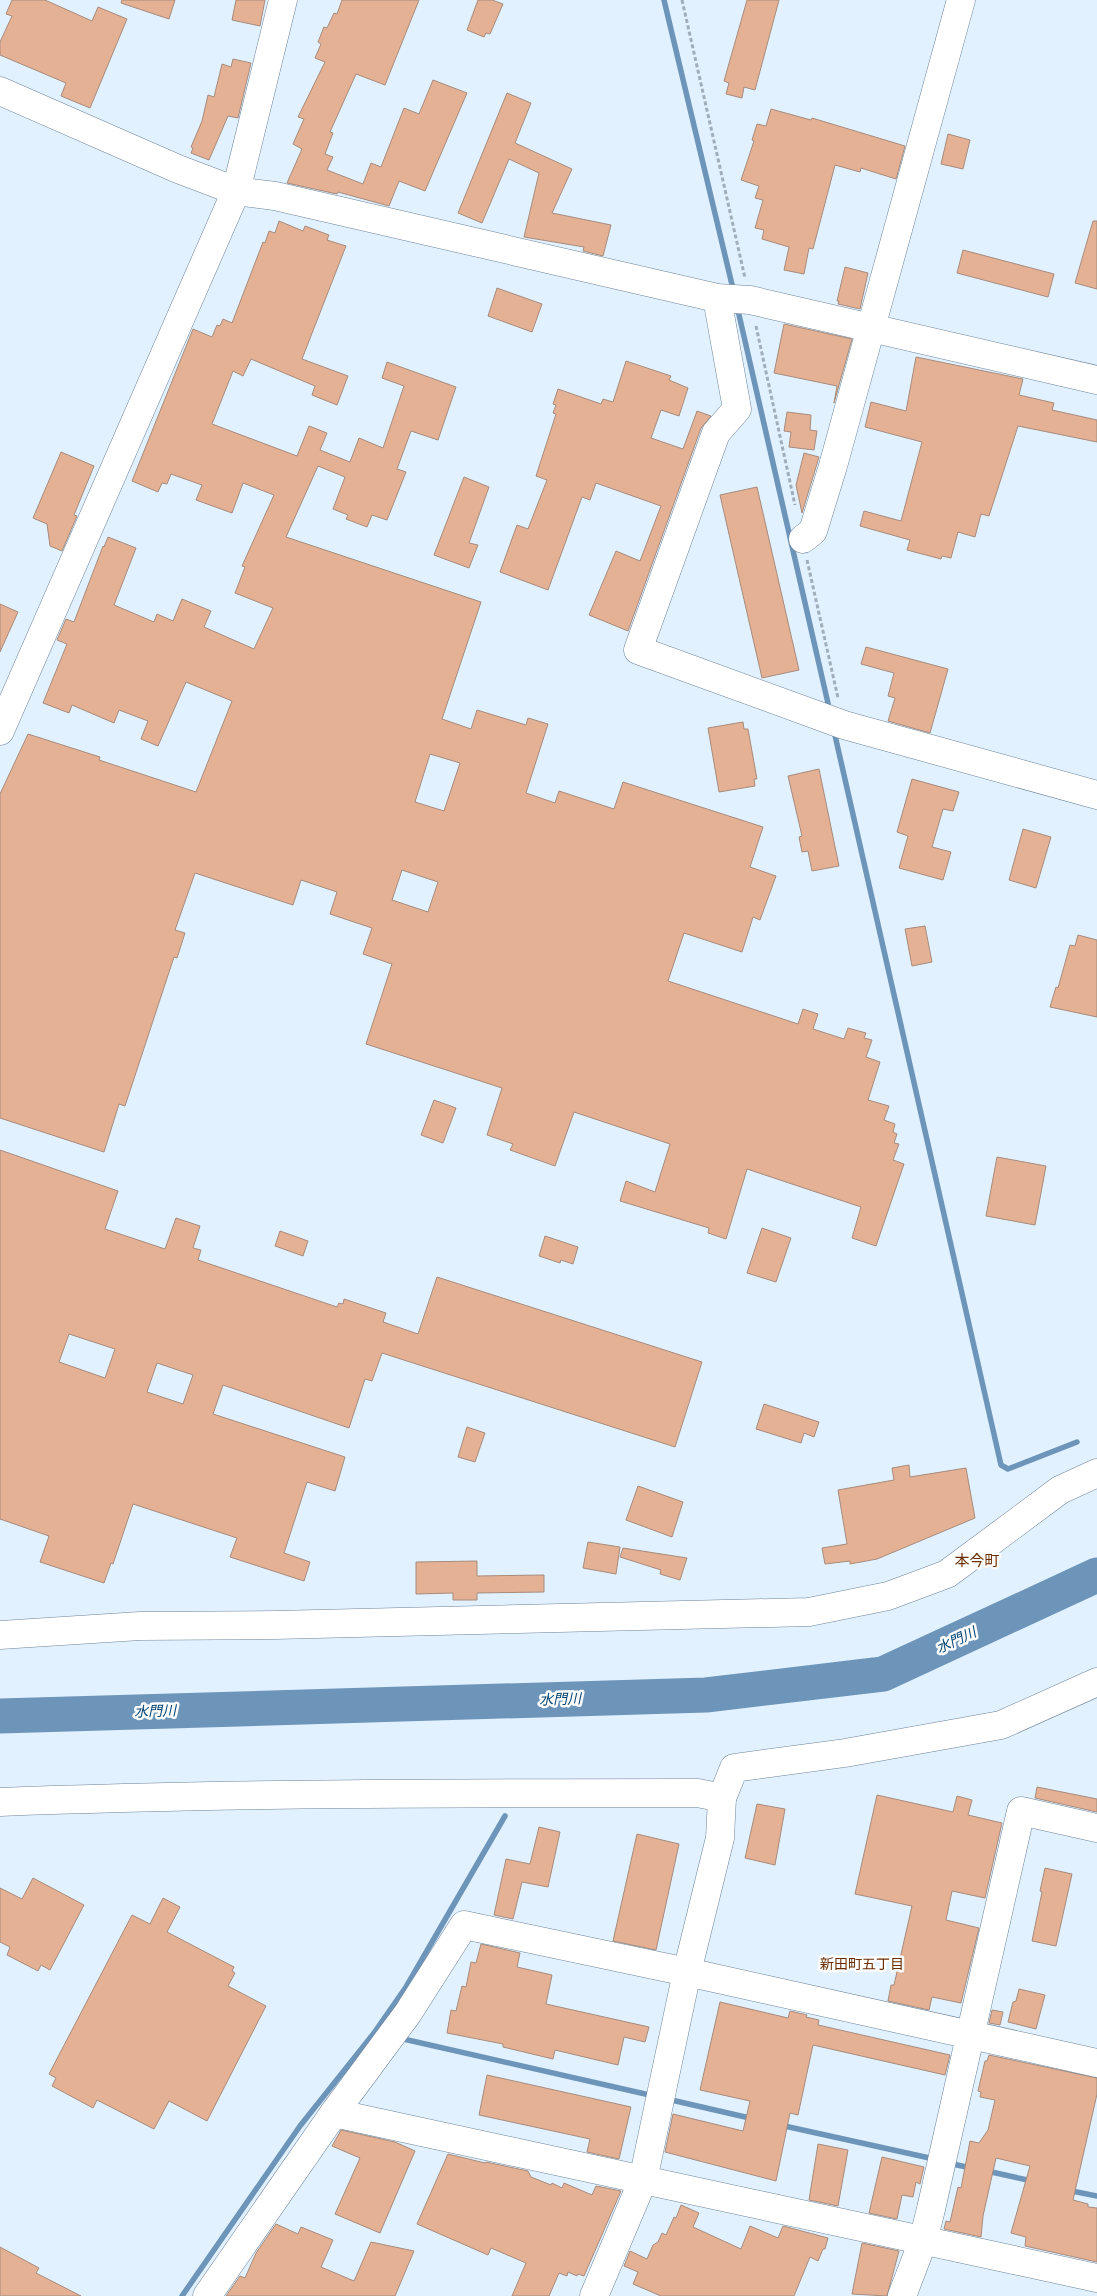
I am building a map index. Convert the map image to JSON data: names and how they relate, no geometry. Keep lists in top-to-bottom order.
{
  "districts": ["本今町", "新田町五丁目"],
  "water": ["水門川"]
}
